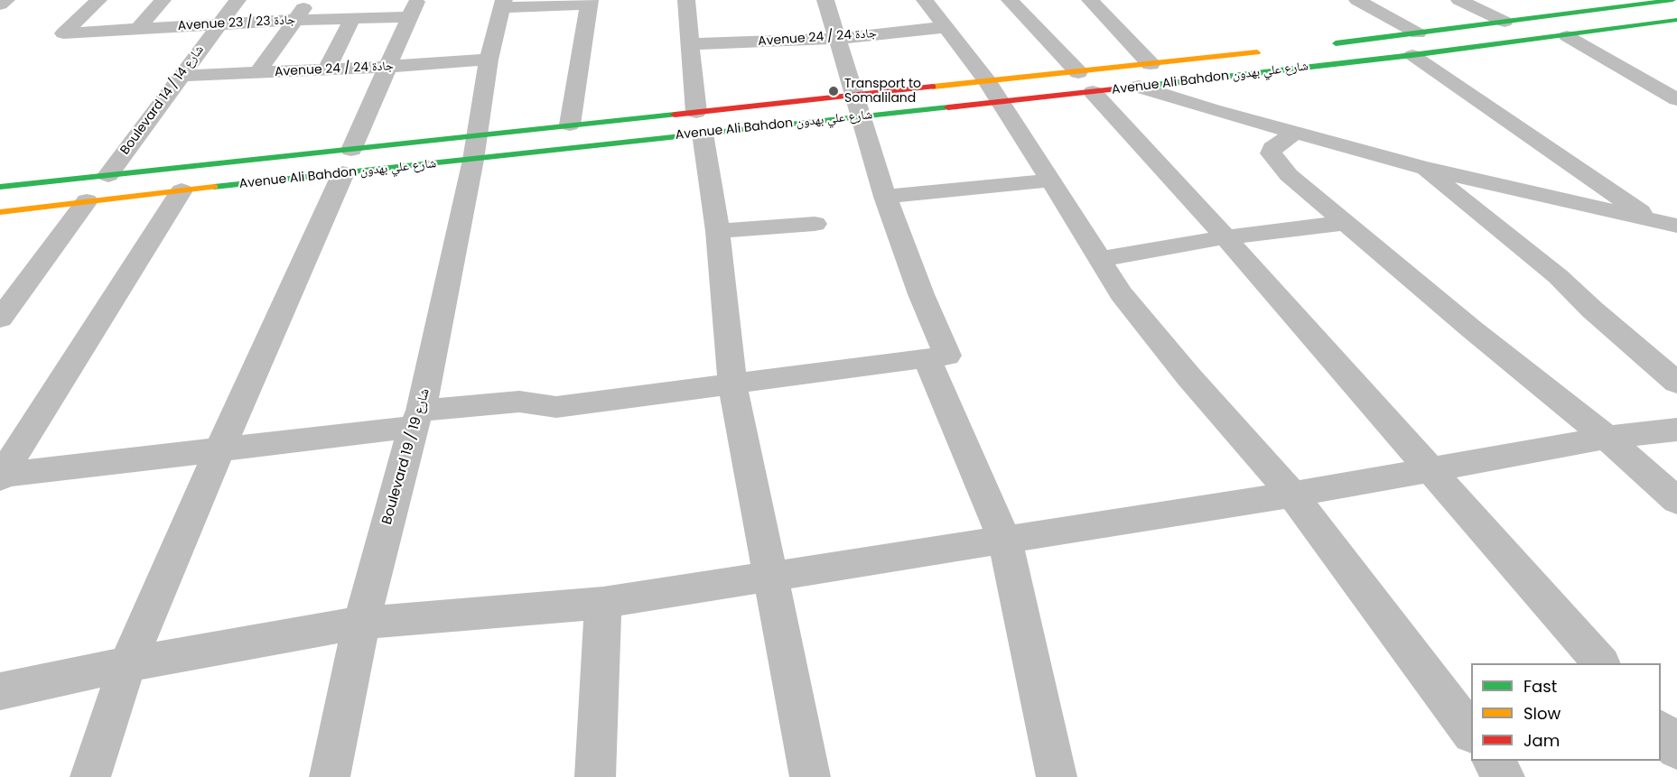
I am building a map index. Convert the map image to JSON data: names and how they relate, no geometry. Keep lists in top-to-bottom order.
{
  "streets": {
    "main road": ["Avenue Ali Bahdon شارع علي بهدون"],
    "street": [
      "Avenue 23 / جادة 23",
      "Avenue 24 / جادة 24",
      "Boulevard 14 / شارع 14",
      "Boulevard 19 / شارع 19"
    ]
  },
  "crossings": [
    ["Avenue 23 / جادة 23", "Boulevard 14 / شارع 14"],
    ["Avenue 24 / جادة 24", "Boulevard 14 / شارع 14"],
    ["Avenue 24 / جادة 24", "Boulevard 19 / شارع 19"],
    ["Avenue Ali Bahdon شارع علي بهدون", "Boulevard 14 / شارع 14"],
    ["Avenue Ali Bahdon شارع علي بهدون", "Boulevard 19 / شارع 19"]
  ],
  "places": ["Transport to Somaliland"],
  "legend": ["Fast", "Slow", "Jam"]
}
